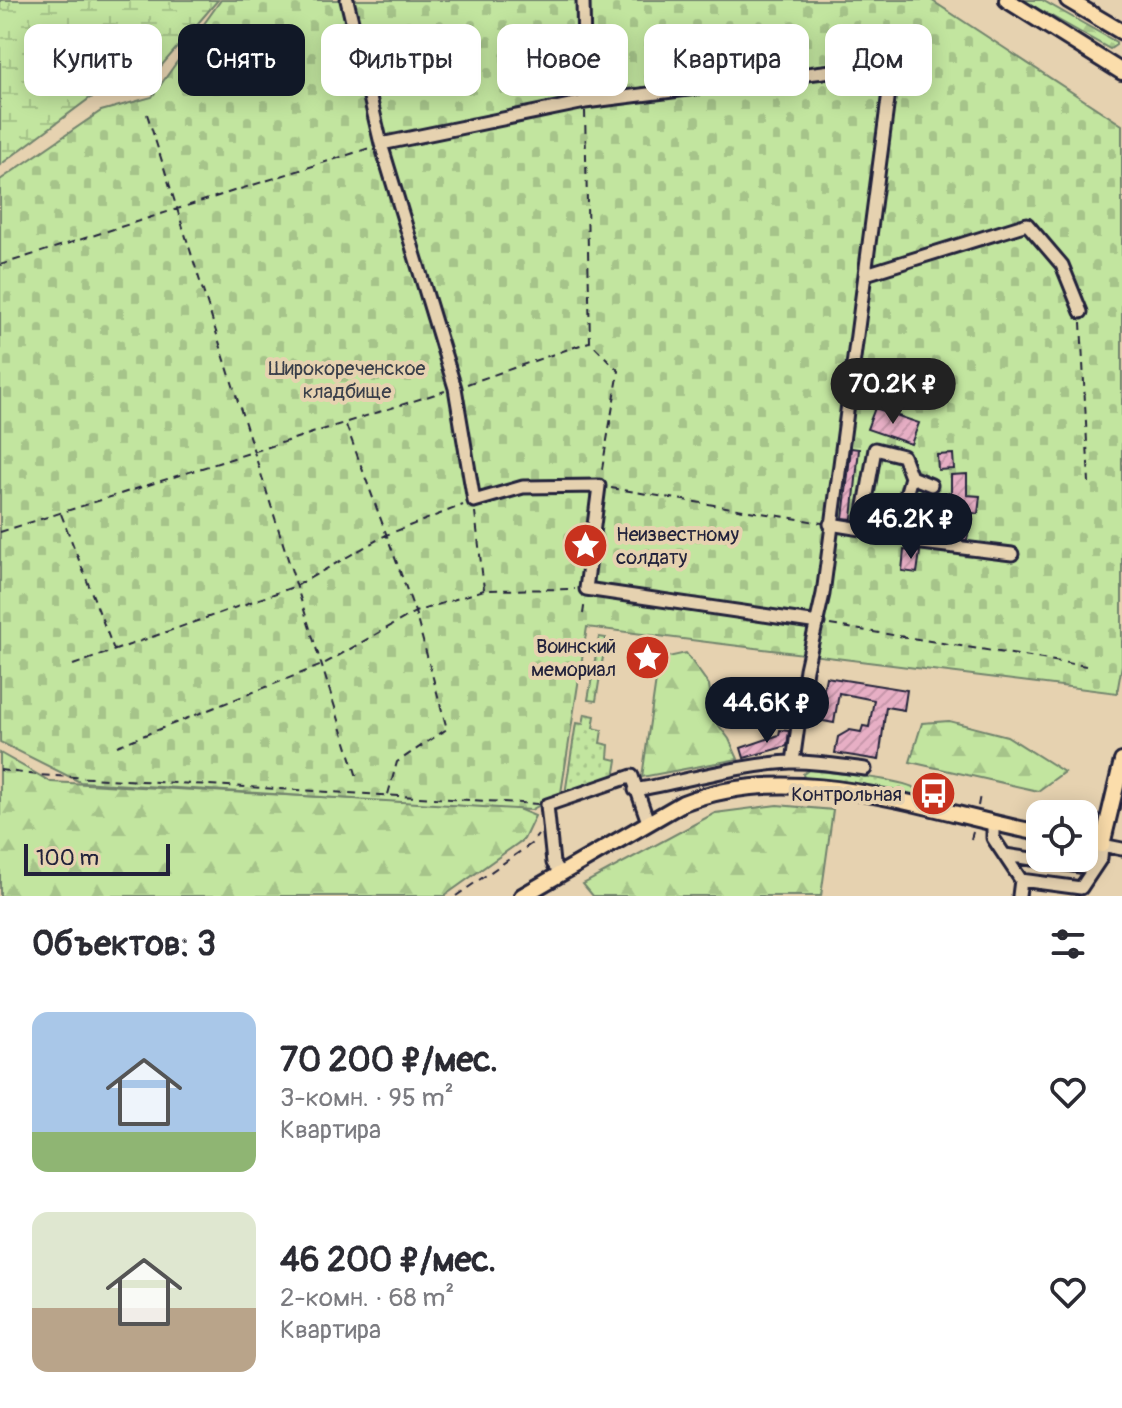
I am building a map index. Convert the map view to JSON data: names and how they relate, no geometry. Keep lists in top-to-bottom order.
{
  "parks": ["Широкореченское кладбище"],
  "places": {
    "place": ["Неизвестному солдату", "Воинский мемориал"],
    "bus stop": ["Контрольная"]
  },
  "scale_bar": "100 m",
  "page": {
    "chip": [
      "Купить",
      "Снять",
      "Фильтры",
      "Новое",
      "Квартира",
      "Дом"
    ],
    "price": ["70.2K ₽", "46.2K ₽", "44.6K ₽"],
    "scale": "100 m",
    "heading": "Объектов: 3",
    "list": [
      {
        "name": "70 200 ₽/мес.",
        "note": "3-комн. · 95 m² · Квартира"
      },
      {
        "name": "46 200 ₽/мес.",
        "note": "2-комн. · 68 m² · Квартира"
      }
    ]
  }
}
